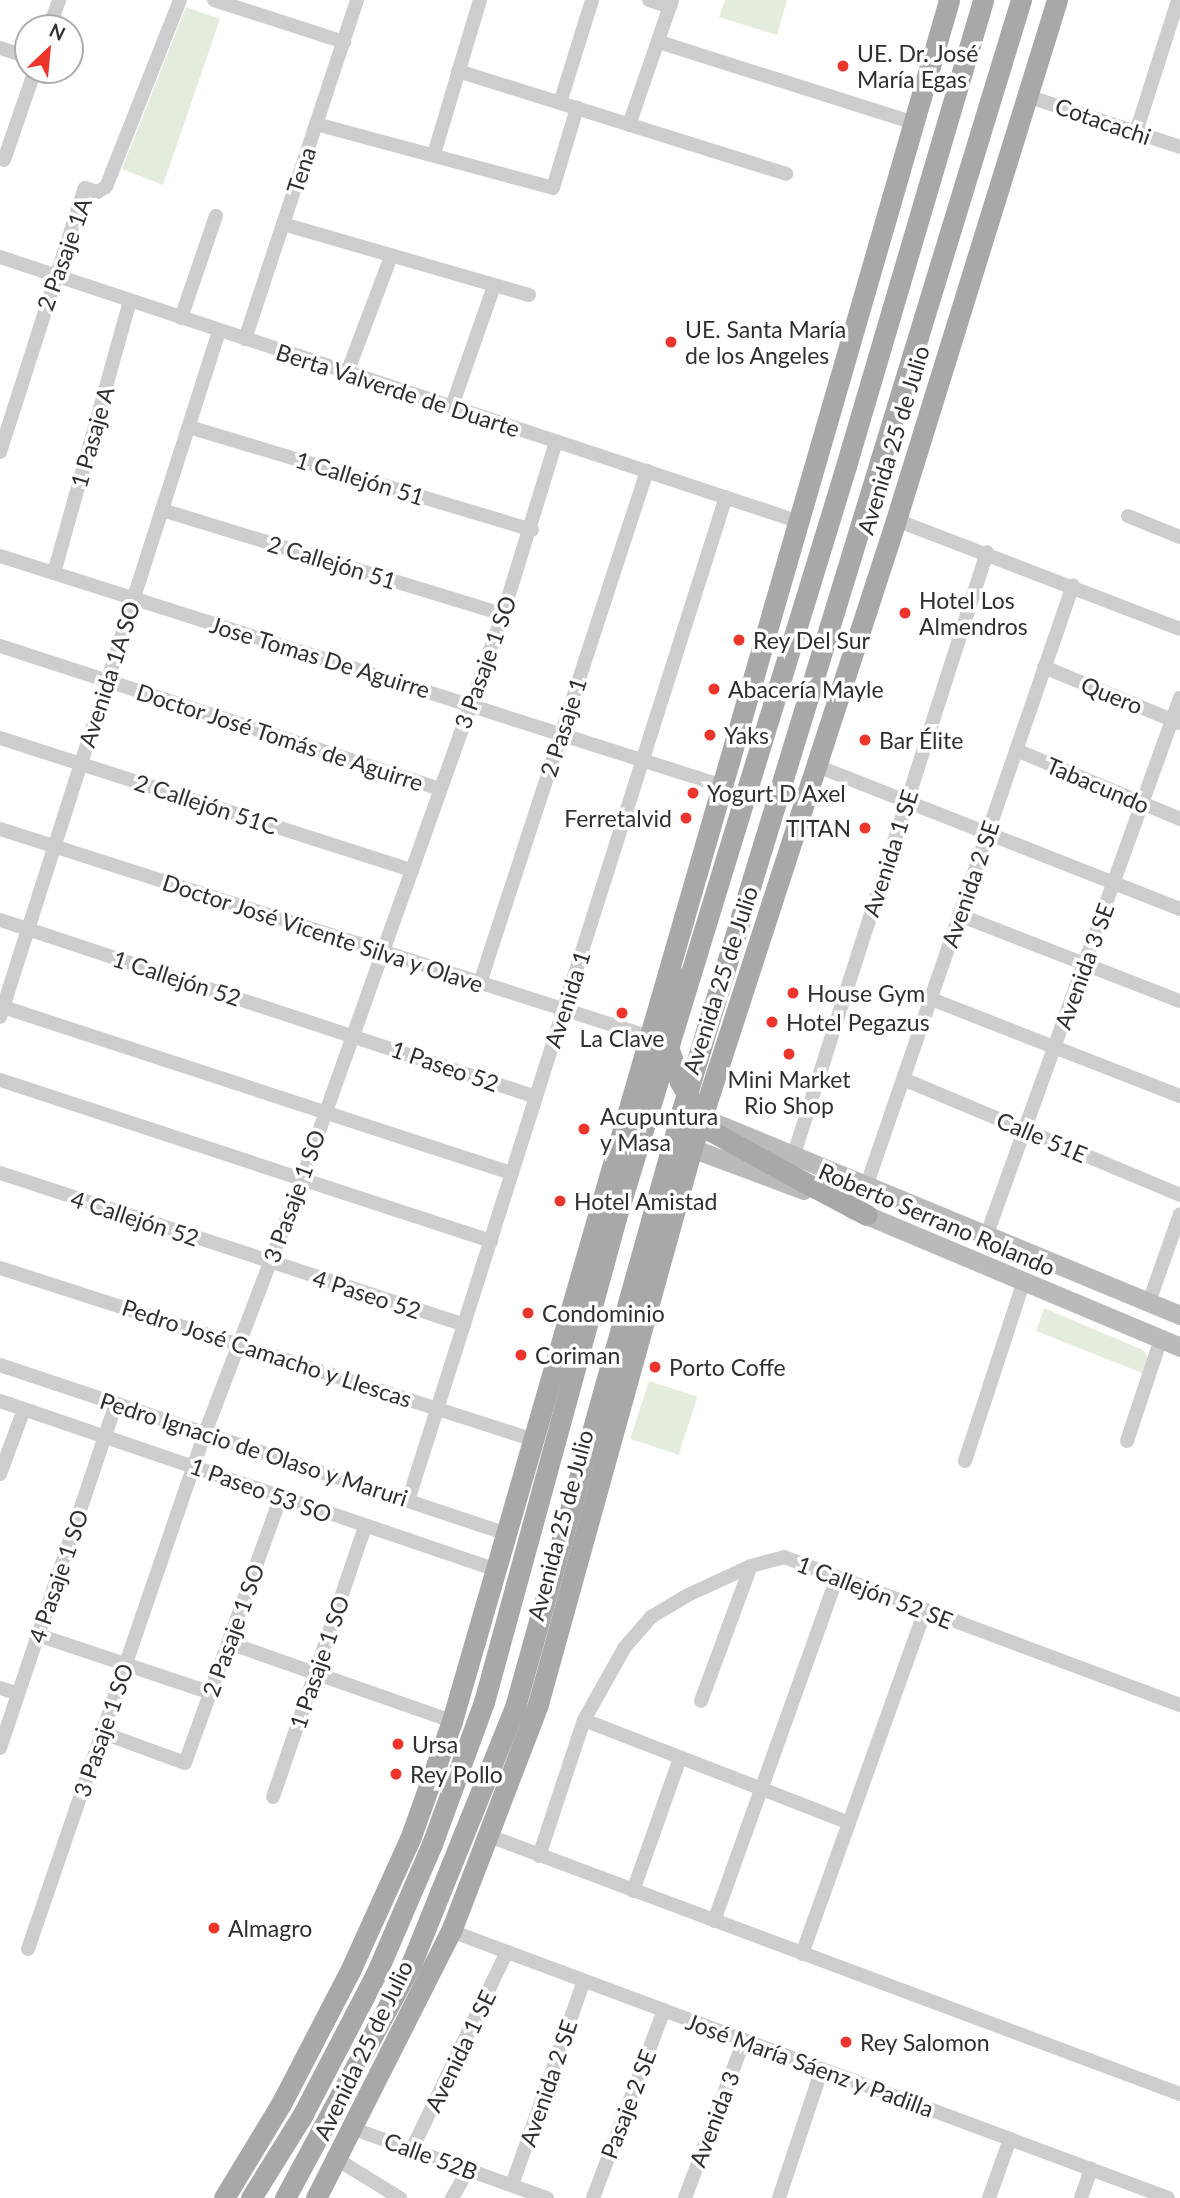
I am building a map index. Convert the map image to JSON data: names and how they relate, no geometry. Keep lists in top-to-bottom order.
{
  "streets": {
    "main road": ["Avenida 25 de Julio", "Roberto Serrano Rolando"],
    "street": [
      "Cotacachi",
      "Tena",
      "2 Pasaje 1A",
      "Berta Valverde de Duarte",
      "1 Pasaje A",
      "1 Callejón 51",
      "2 Callejón 51",
      "Jose Tomas De Aguirre",
      "3 Pasaje 1 SO",
      "Avenida 1A SO",
      "Quero",
      "2 Pasaje 1",
      "Doctor José Tomás de Aguirre",
      "Tabacundo",
      "2 Callejón 51C",
      "Avenida 1 SE",
      "Avenida 2 SE",
      "Doctor José Vicente Silva y Olave",
      "Avenida 3 SE",
      "1 Callejón 52",
      "Avenida 1",
      "1 Paseo 52",
      "Calle 51E",
      "4 Callejón 52",
      "4 Paseo 52",
      "Pedro José Camacho y Llescas",
      "Pedro Ignacio de Olaso y Maruri",
      "1 Paseo 53 SO",
      "4 Pasaje 1 SO",
      "1 Callejón 52 SE",
      "2 Pasaje 1 SO",
      "1 Pasaje 1 SO",
      "José María Sáenz y Padilla",
      "Pasaje 2 SE",
      "Avenida 3",
      "Calle 52B"
    ]
  },
  "crossings": [
    ["Cotacachi", "Avenida 25 de Julio"],
    ["Tena", "Berta Valverde de Duarte"],
    ["2 Pasaje 1A", "Berta Valverde de Duarte"],
    ["Berta Valverde de Duarte", "1 Pasaje A"],
    ["Berta Valverde de Duarte", "Avenida 25 de Julio"],
    ["Berta Valverde de Duarte", "3 Pasaje 1 SO"],
    ["Berta Valverde de Duarte", "Avenida 1A SO"],
    ["Berta Valverde de Duarte", "2 Pasaje 1"],
    ["Berta Valverde de Duarte", "Avenida 1"],
    ["1 Pasaje A", "Jose Tomas De Aguirre"],
    ["Avenida 25 de Julio", "Jose Tomas De Aguirre"],
    ["Avenida 25 de Julio", "Doctor José Vicente Silva y Olave"],
    ["Avenida 25 de Julio", "Roberto Serrano Rolando"],
    ["Avenida 25 de Julio", "Pedro José Camacho y Llescas"],
    ["Avenida 25 de Julio", "Pedro Ignacio de Olaso y Maruri"],
    ["Avenida 25 de Julio", "1 Paseo 53 SO"],
    ["Avenida 25 de Julio", "José María Sáenz y Padilla"],
    ["Avenida 25 de Julio", "Calle 52B"],
    ["1 Callejón 51", "3 Pasaje 1 SO"],
    ["1 Callejón 51", "Avenida 1A SO"],
    ["2 Callejón 51", "3 Pasaje 1 SO"],
    ["2 Callejón 51", "Avenida 1A SO"],
    ["Jose Tomas De Aguirre", "3 Pasaje 1 SO"],
    ["Jose Tomas De Aguirre", "Avenida 1A SO"],
    ["Jose Tomas De Aguirre", "2 Pasaje 1"],
    ["Jose Tomas De Aguirre", "Avenida 1"],
    ["3 Pasaje 1 SO", "Doctor José Tomás de Aguirre"],
    ["3 Pasaje 1 SO", "2 Callejón 51C"],
    ["3 Pasaje 1 SO", "Doctor José Vicente Silva y Olave"],
    ["3 Pasaje 1 SO", "1 Callejón 52"],
    ["3 Pasaje 1 SO", "1 Paseo 52"],
    ["3 Pasaje 1 SO", "4 Callejón 52"],
    ["3 Pasaje 1 SO", "4 Paseo 52"],
    ["3 Pasaje 1 SO", "Pedro José Camacho y Llescas"],
    ["3 Pasaje 1 SO", "Pedro Ignacio de Olaso y Maruri"],
    ["3 Pasaje 1 SO", "1 Paseo 53 SO"],
    ["3 Pasaje 1 SO", "2 Pasaje 1 SO"],
    ["Avenida 1A SO", "Doctor José Tomás de Aguirre"],
    ["Avenida 1A SO", "2 Callejón 51C"],
    ["Avenida 1A SO", "Doctor José Vicente Silva y Olave"],
    ["Avenida 1A SO", "1 Callejón 52"],
    ["Quero", "Avenida 2 SE"],
    ["Quero", "Avenida 3 SE"],
    ["2 Pasaje 1", "Doctor José Vicente Silva y Olave"],
    ["Tabacundo", "Avenida 2 SE"],
    ["Tabacundo", "Avenida 3 SE"],
    ["Avenida 1 SE", "Roberto Serrano Rolando"],
    ["Avenida 1 SE", "José María Sáenz y Padilla"],
    ["Avenida 1 SE", "Calle 52B"],
    ["Avenida 2 SE", "Calle 51E"],
    ["Avenida 2 SE", "Roberto Serrano Rolando"],
    ["Avenida 2 SE", "José María Sáenz y Padilla"],
    ["Avenida 2 SE", "Calle 52B"],
    ["Doctor José Vicente Silva y Olave", "Avenida 1"],
    ["Avenida 3 SE", "Calle 51E"],
    ["Avenida 3 SE", "Roberto Serrano Rolando"],
    ["1 Callejón 52", "1 Paseo 52"],
    ["Avenida 1", "1 Paseo 52"],
    ["Avenida 1", "4 Paseo 52"],
    ["Avenida 1", "Pedro José Camacho y Llescas"],
    ["Avenida 1", "Pedro Ignacio de Olaso y Maruri"],
    ["4 Callejón 52", "4 Paseo 52"],
    ["Pedro Ignacio de Olaso y Maruri", "4 Pasaje 1 SO"],
    ["1 Paseo 53 SO", "4 Pasaje 1 SO"],
    ["1 Paseo 53 SO", "2 Pasaje 1 SO"],
    ["1 Paseo 53 SO", "1 Pasaje 1 SO"],
    ["José María Sáenz y Padilla", "Pasaje 2 SE"],
    ["José María Sáenz y Padilla", "Avenida 3"]
  ],
  "places": [
    "UE. Dr. José María Egas",
    "UE. Santa María de los Angeles",
    "Hotel Los Almendros",
    "Rey Del Sur",
    "Abacería Mayle",
    "Yaks",
    "Bar Élite",
    "Yogurt D Axel",
    "Ferretalvid",
    "TITAN",
    "House Gym",
    "La Clave",
    "Hotel Pegazus",
    "Mini Market Rio Shop",
    "Acupuntura y Masa",
    "Hotel Amistad",
    "Condominio",
    "Coriman",
    "Porto Coffe",
    "Ursa",
    "Rey Pollo",
    "Almagro",
    "Rey Salomon"
  ],
  "north": "top right"
}
